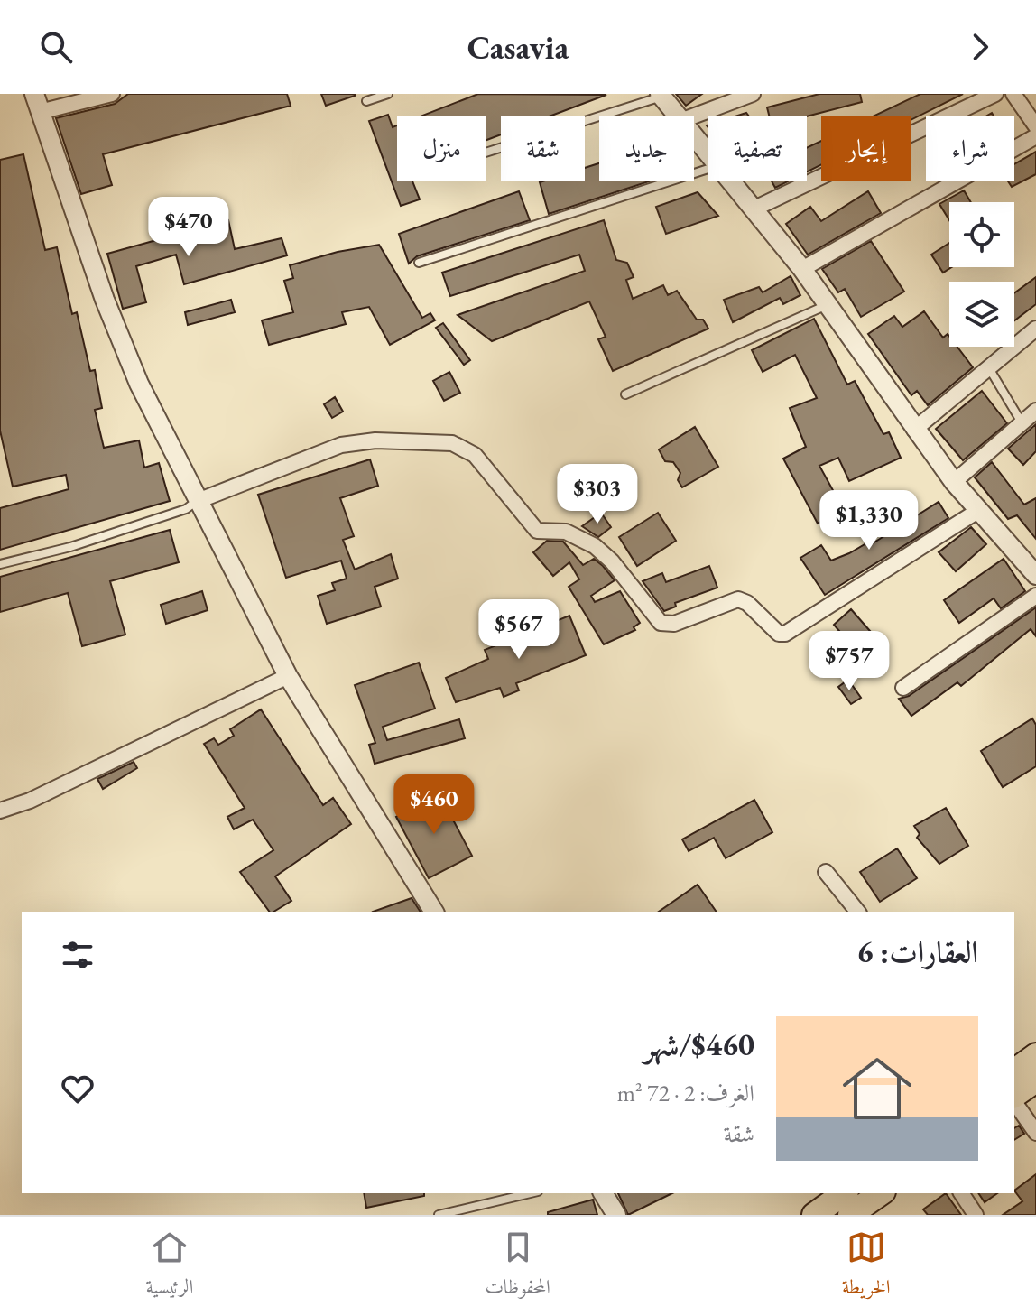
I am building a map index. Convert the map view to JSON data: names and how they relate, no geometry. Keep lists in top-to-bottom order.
{
  "page": {
    "header": "Casavia",
    "chip": [
      "شراء",
      "إيجار",
      "تصفية",
      "جديد",
      "شقة",
      "منزل"
    ],
    "price": [
      "$470",
      "$303",
      "$1,330",
      "$567",
      "$757",
      "$460"
    ],
    "heading": "العقارات: 6",
    "list": [
      {
        "name": "$460/شهر",
        "note": "الغرف: 2 · 72 m² · شقة"
      }
    ],
    "tabs": ["الخريطة", "المحفوظات", "الرئيسية"]
  }
}
